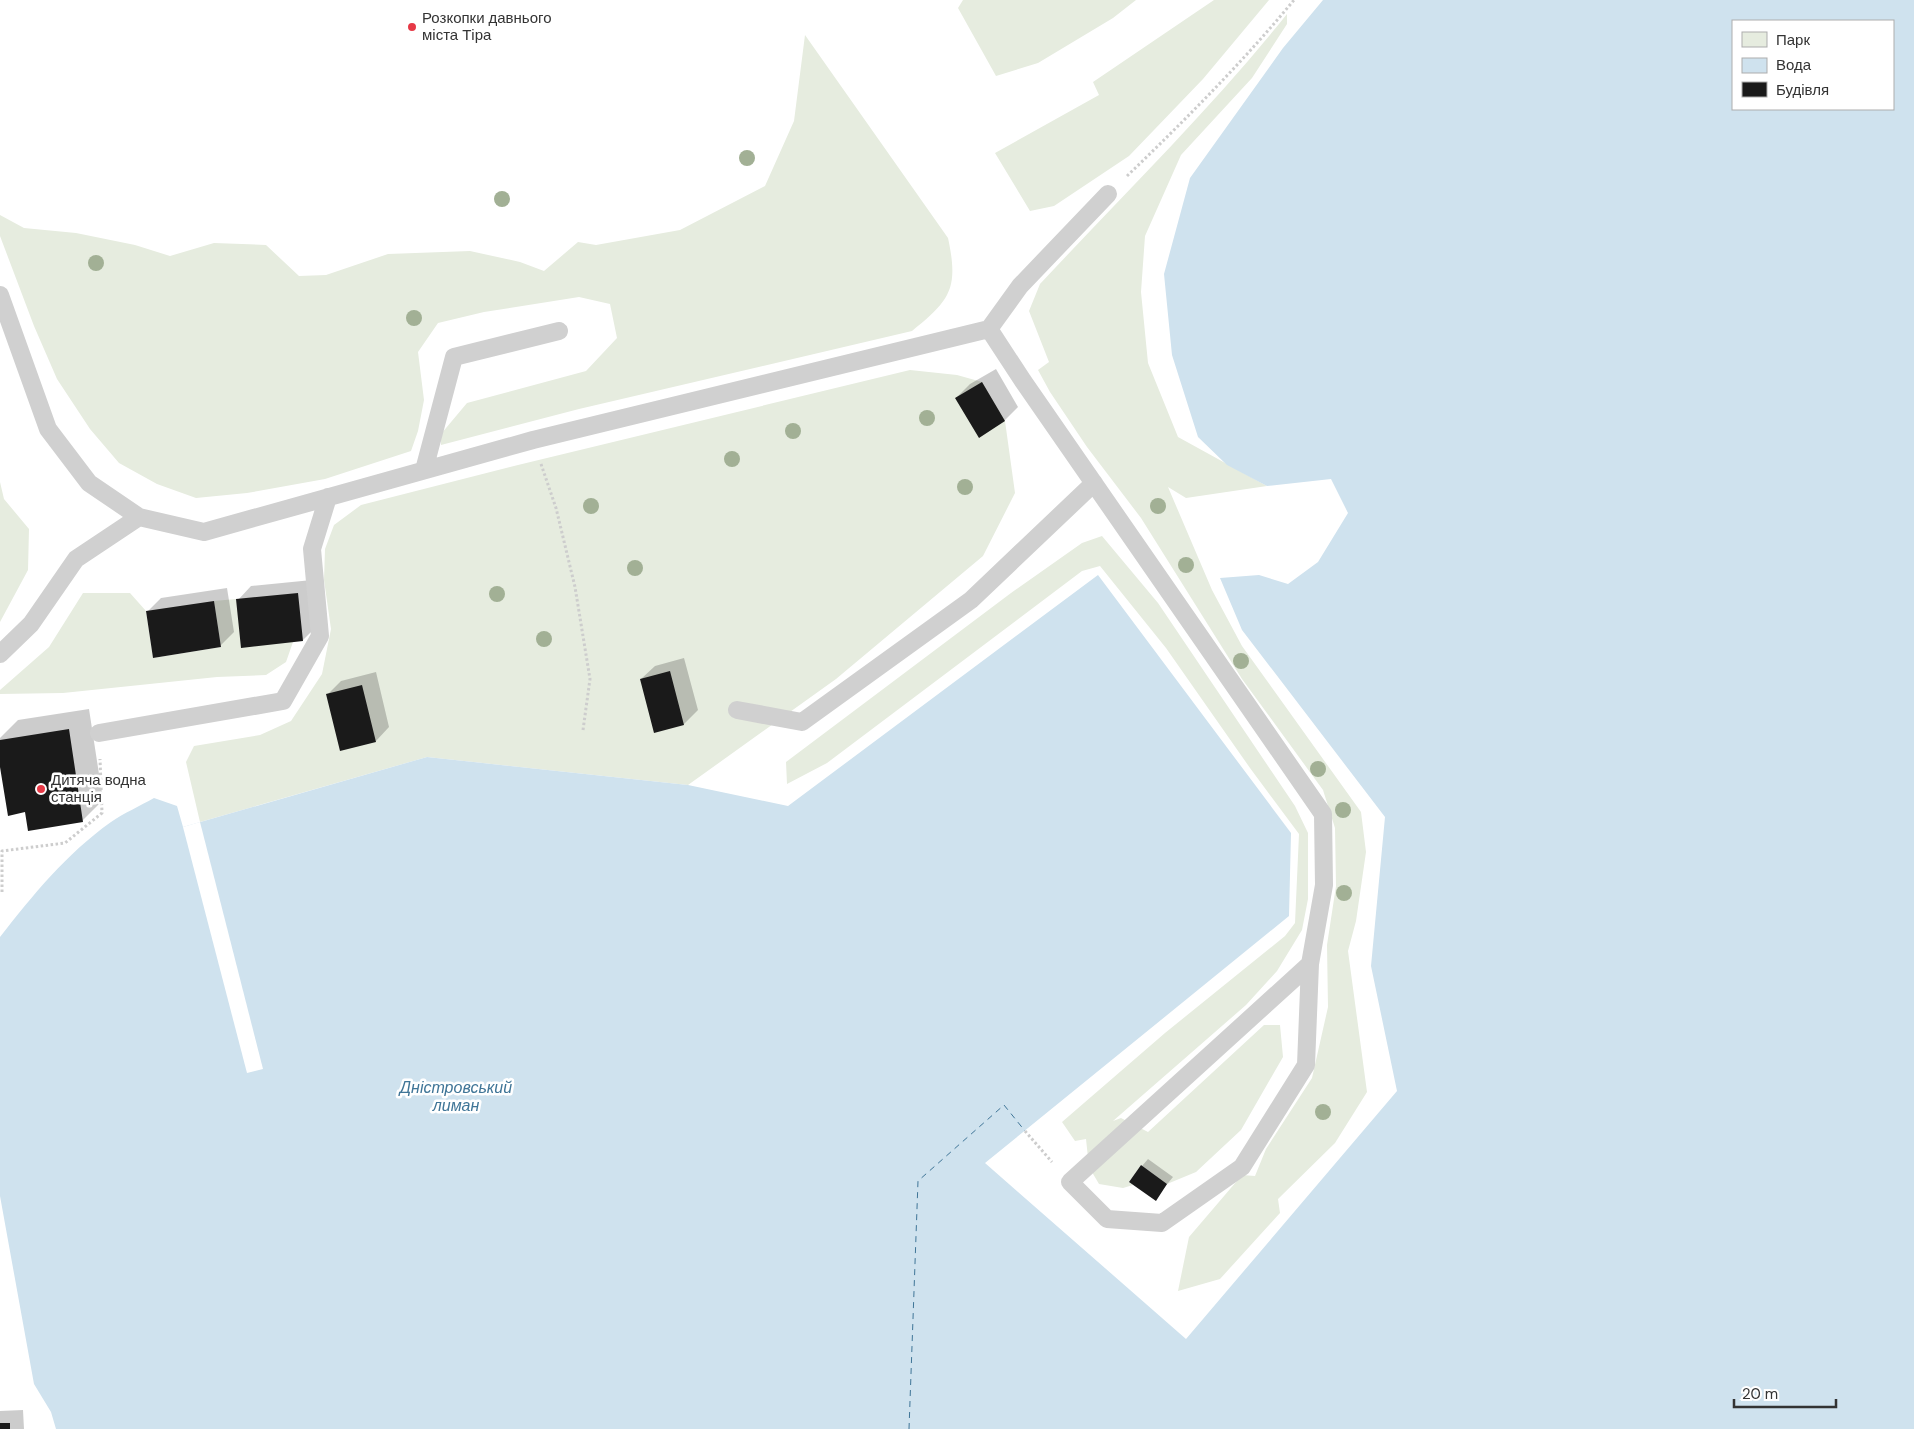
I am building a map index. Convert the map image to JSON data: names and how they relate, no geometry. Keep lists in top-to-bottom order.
{
  "water": ["Дністровський лиман"],
  "places": ["Розкопки давнього міста Тіра", "Дитяча водна станція"],
  "legend": ["Парк", "Вода", "Будівля"],
  "scale_bar": "20 m"
}
